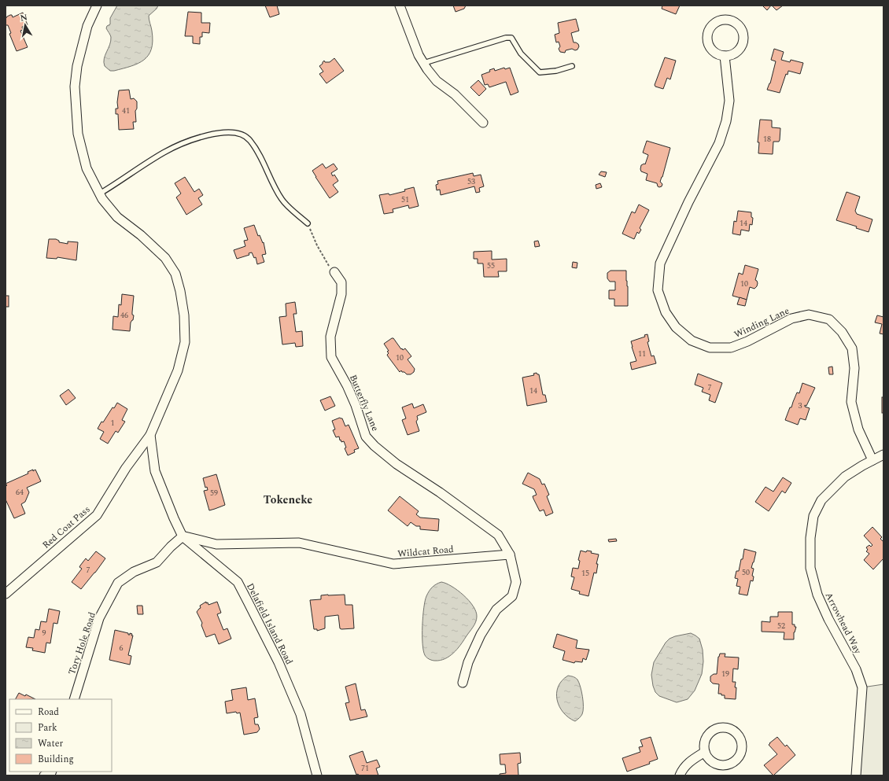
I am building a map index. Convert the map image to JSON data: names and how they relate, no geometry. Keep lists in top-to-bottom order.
{
  "streets": {
    "street": [
      "Winding Lane",
      "Butterfly Lane",
      "Red Coat Pass",
      "Wildcat Road",
      "Arrowhead Way",
      "Delafield Island Road",
      "Tory Hole Road"
    ]
  },
  "crossings": [
    ["Winding Lane", "Arrowhead Way"],
    ["Butterfly Lane", "Wildcat Road"],
    ["Red Coat Pass", "Delafield Island Road"],
    ["Wildcat Road", "Delafield Island Road"],
    ["Wildcat Road", "Tory Hole Road"],
    ["Delafield Island Road", "Tory Hole Road"]
  ],
  "districts": ["Tokeneke"],
  "house_numbers": [
    "41",
    "18",
    "53",
    "51",
    "14",
    "55",
    "10",
    "46",
    "11",
    "10",
    "7",
    "14",
    "3",
    "1",
    "64",
    "59",
    "7",
    "50",
    "15",
    "52",
    "9",
    "6",
    "19",
    "71"
  ],
  "legend": [
    "Road",
    "Park",
    "Water",
    "Building"
  ],
  "north": "top"
}
